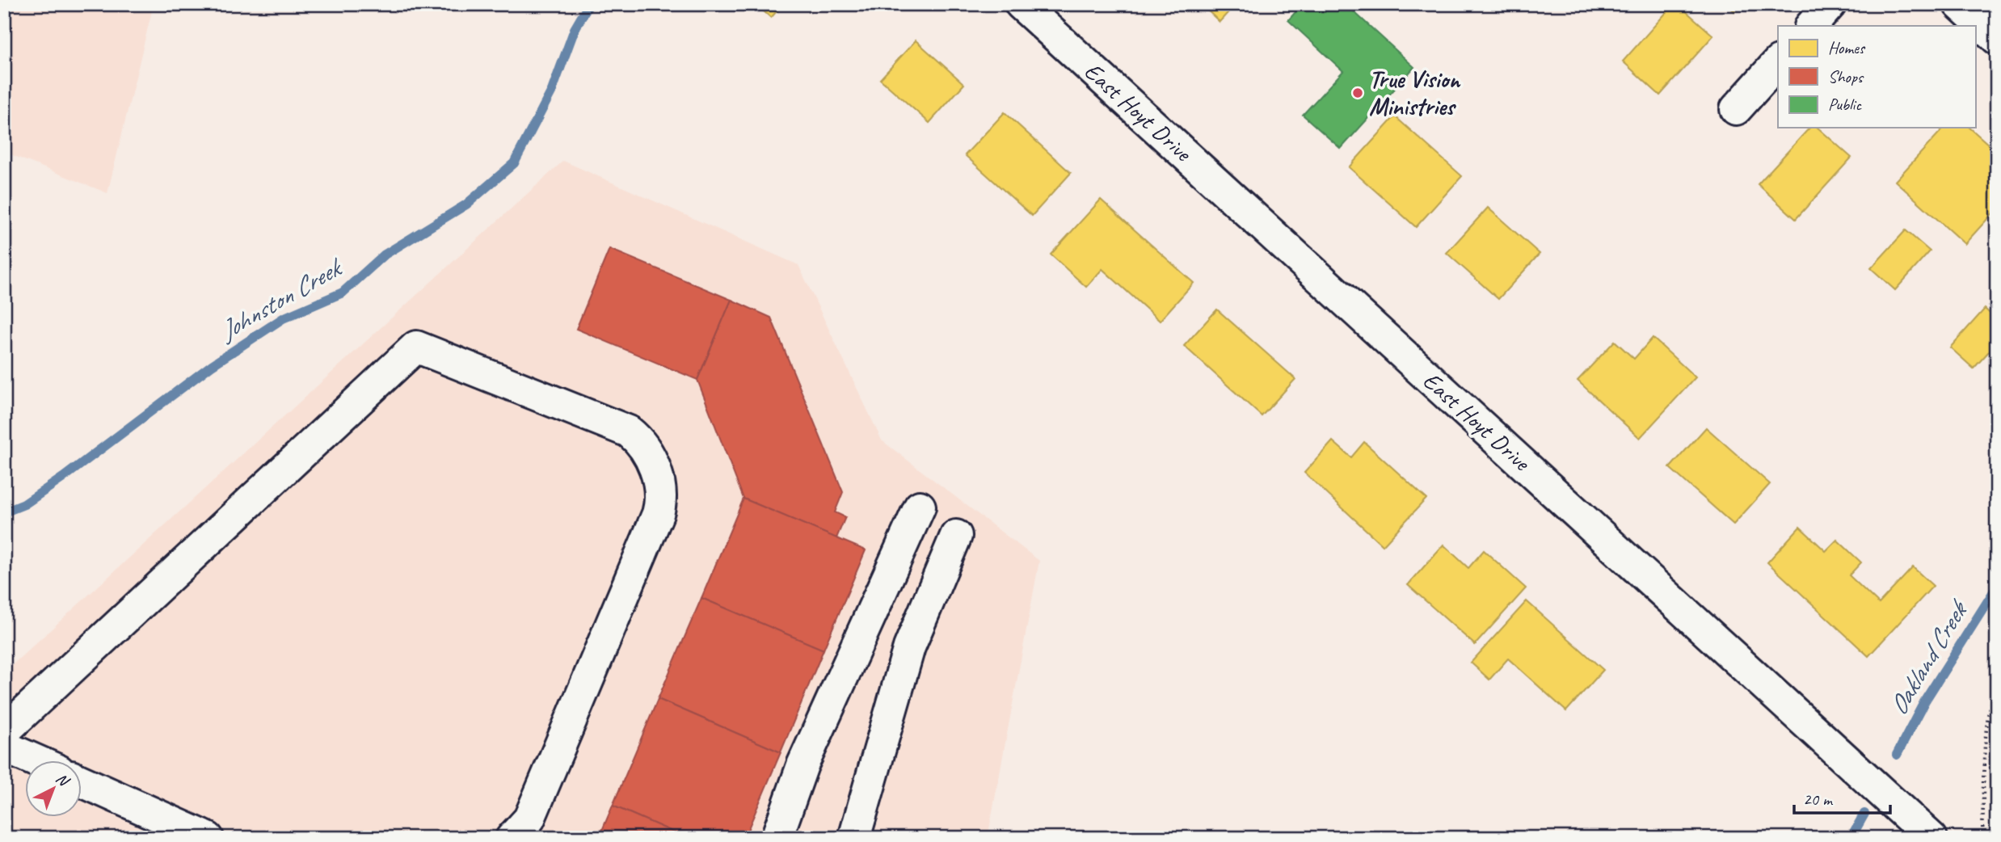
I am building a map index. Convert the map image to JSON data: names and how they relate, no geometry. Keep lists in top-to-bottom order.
{
  "streets": {
    "street": ["East Hoyt Drive"]
  },
  "water": ["Johnston Creek", "Oakland Creek"],
  "places": ["True Vision Ministries"],
  "legend": ["Homes", "Shops", "Public"],
  "scale_bar": "20 m",
  "north": "top right"
}
